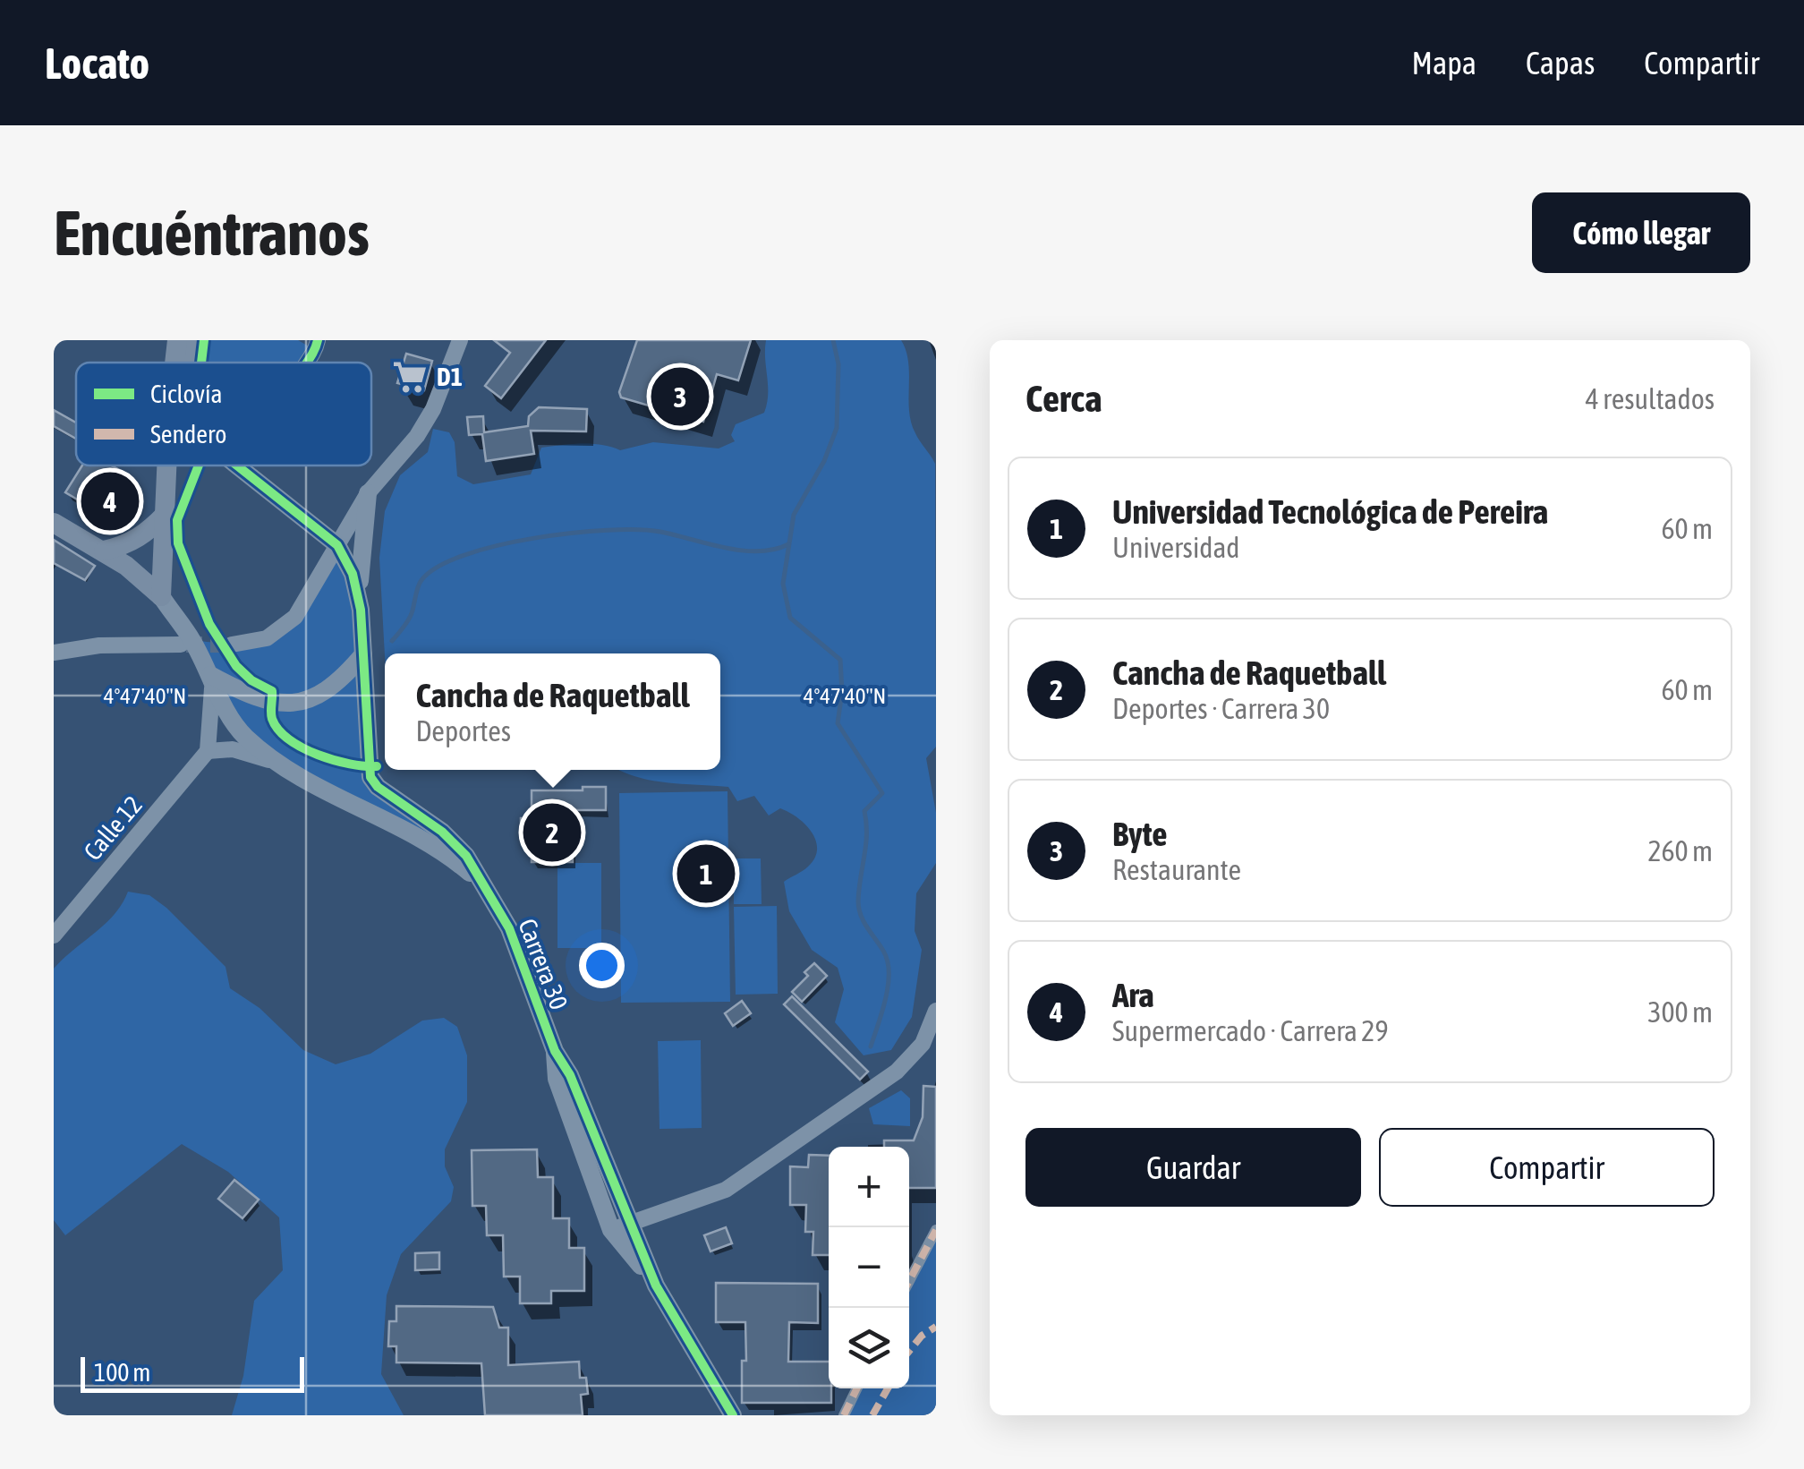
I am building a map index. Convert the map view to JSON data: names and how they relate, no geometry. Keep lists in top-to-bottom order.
{
  "streets": {
    "street": ["Calle 12", "Carrera 30"]
  },
  "places": {
    "supermarket": ["D1"]
  },
  "legend": ["Ciclovía", "Sendero"],
  "scale_bar": "100 m",
  "page": {
    "header": "Locato",
    "nav": ["Mapa", "Capas", "Compartir"],
    "buttons": [
      "Cómo llegar",
      ["Guardar", "Compartir"]
    ],
    "title": "Encuéntranos",
    "heading": ["Cerca", "4 resultados"],
    "pins": [
      "3",
      "4",
      "2",
      "1"
    ],
    "list": [
      {
        "mark": "1",
        "name": "Universidad Tecnológica de Pereira",
        "note": "Universidad",
        "value": "60 m"
      },
      {
        "mark": "2",
        "name": "Cancha de Raquetball",
        "note": "Deportes · Carrera 30",
        "value": "60 m"
      },
      {
        "mark": "3",
        "name": "Byte",
        "note": "Restaurante",
        "value": "260 m"
      },
      {
        "mark": "4",
        "name": "Ara",
        "note": "Supermercado · Carrera 29",
        "value": "300 m"
      }
    ],
    "popup": ["Cancha de Raquetball", "Deportes"],
    "map_buttons": ["+", "−"],
    "scale": "100 m"
  },
  "coordinates": ["4°47'40\"N"]
}
